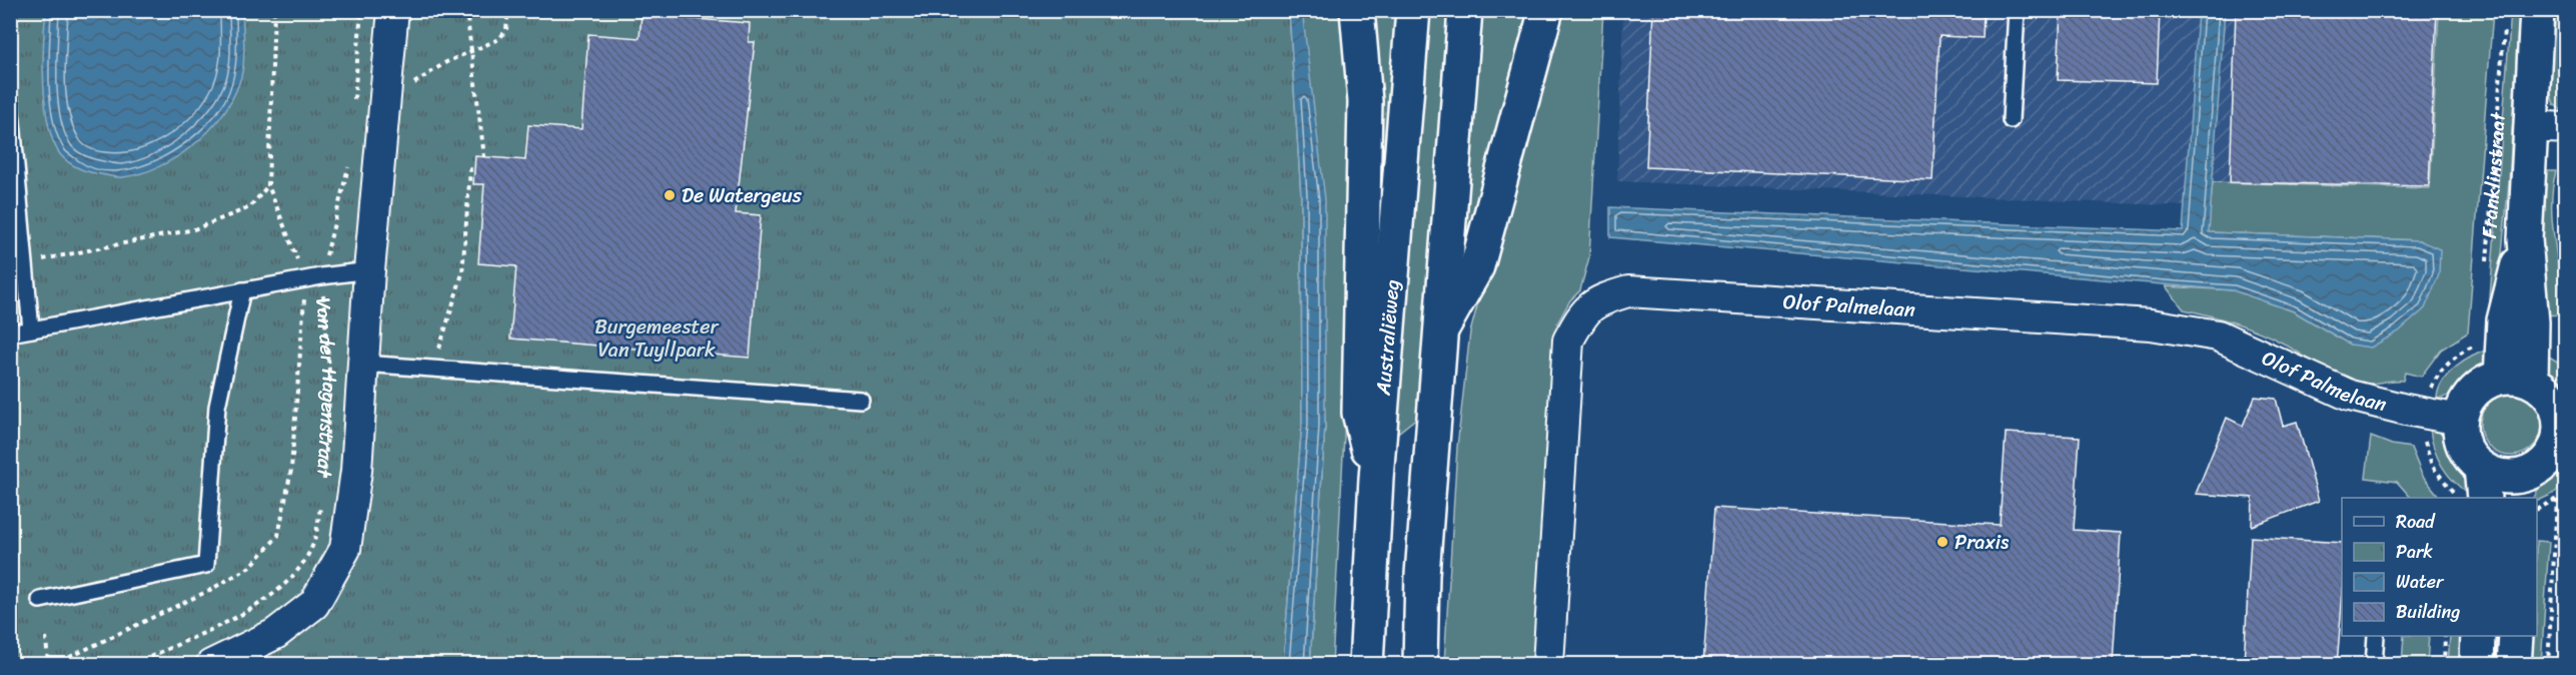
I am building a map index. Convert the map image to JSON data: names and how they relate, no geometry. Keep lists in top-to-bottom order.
{
  "streets": {
    "main road": ["Franklinstraat", "Australiëweg"],
    "street": ["Olof Palmelaan", "Van der Hagenstraat"]
  },
  "parks": ["Burgemeester Van Tuyllpark"],
  "places": ["De Watergeus", "Praxis"],
  "legend": [
    "Road",
    "Park",
    "Water",
    "Building"
  ]
}
